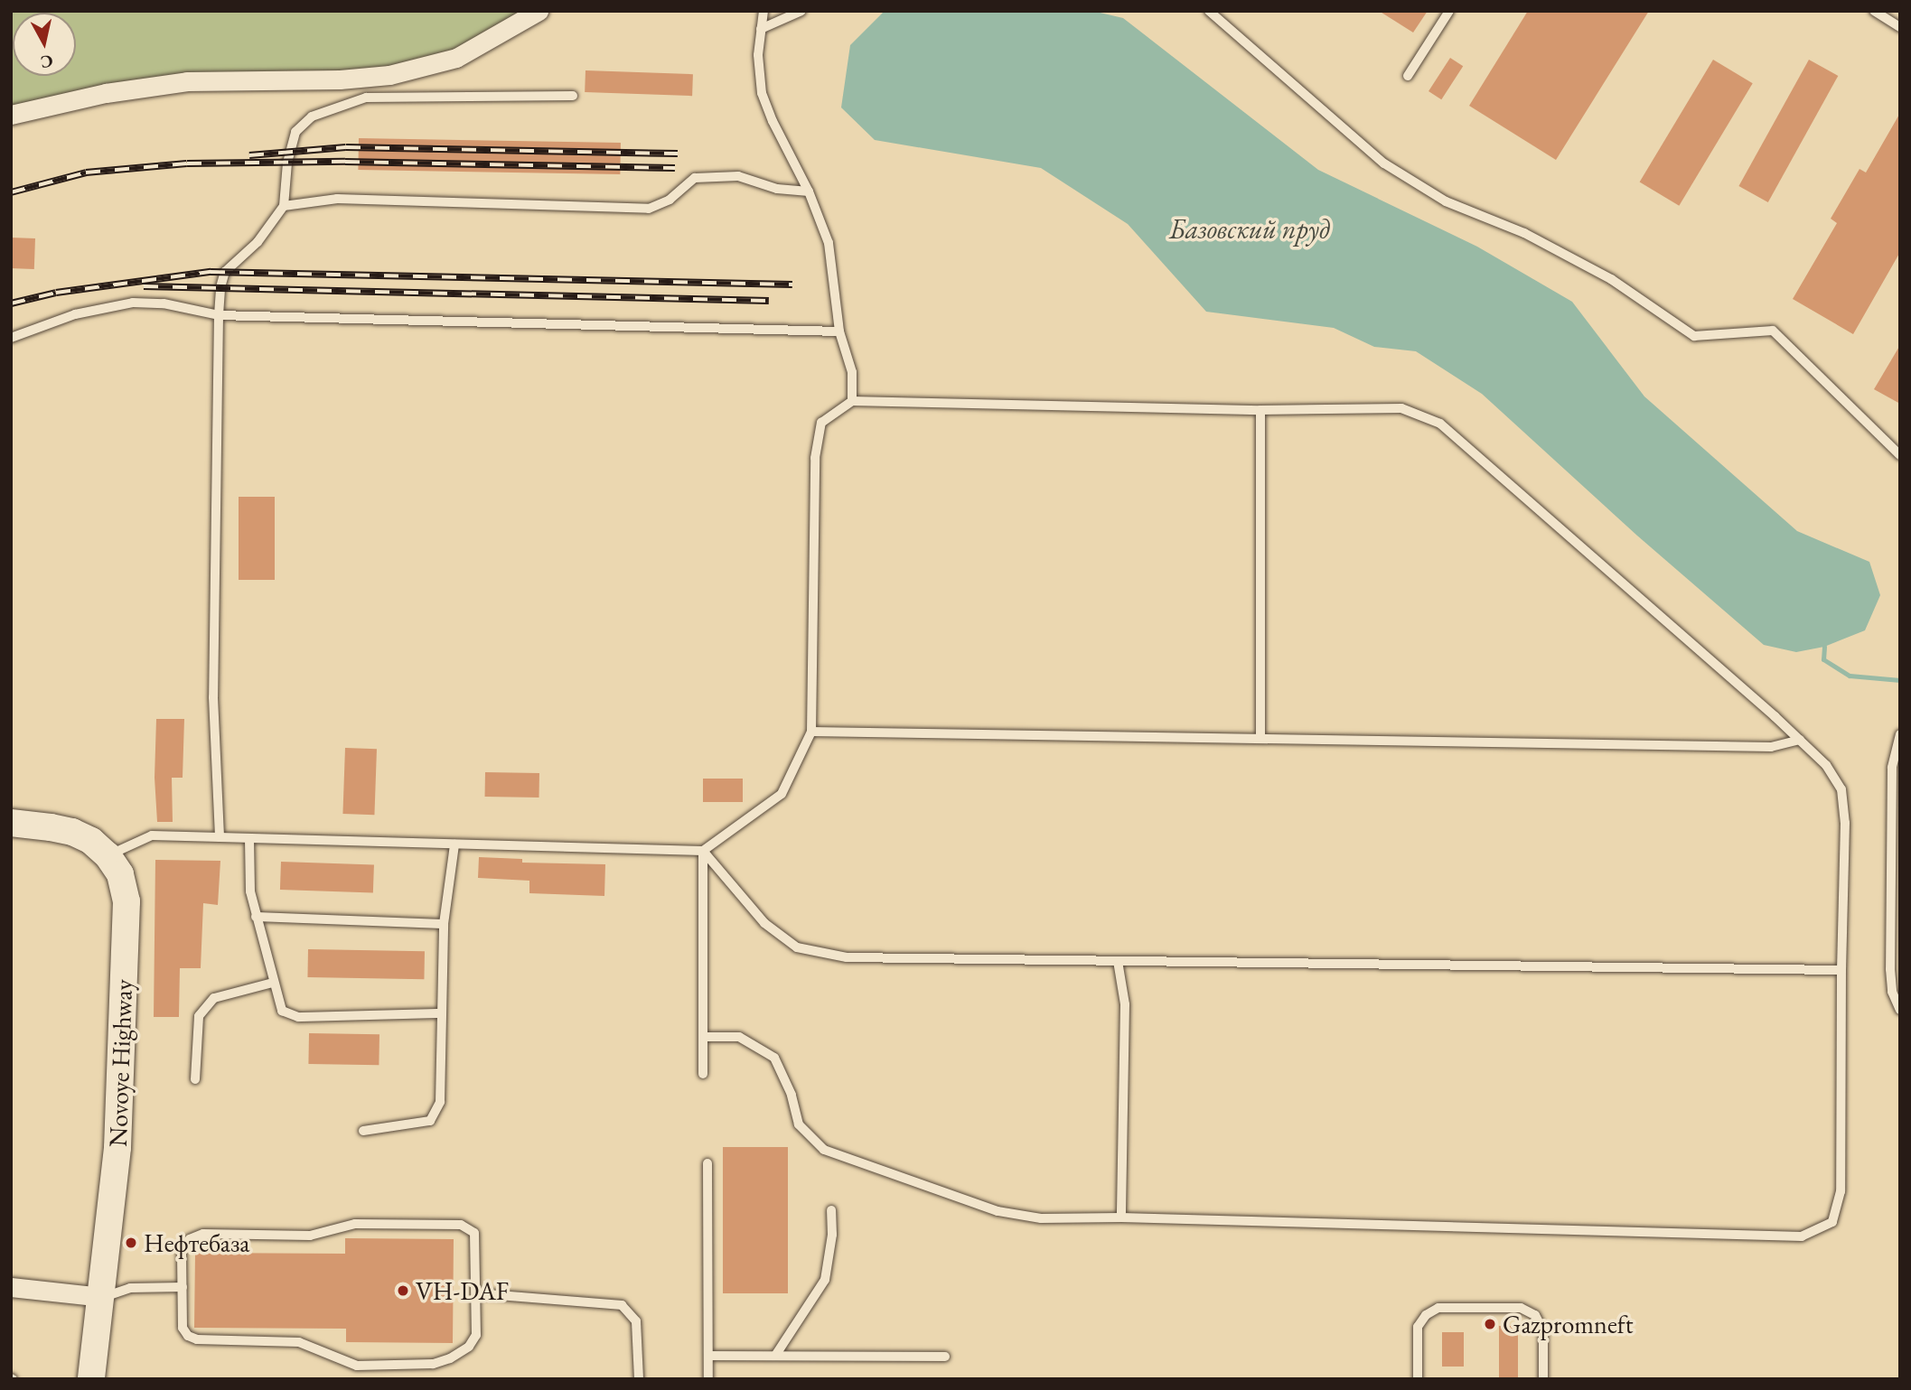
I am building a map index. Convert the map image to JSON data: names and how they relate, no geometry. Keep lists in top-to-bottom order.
{
  "streets": {
    "main road": ["Novoye Highway"]
  },
  "water": ["Базовский пруд"],
  "places": ["Нефтебаза", "VH-DAF", "Gazpromneft"],
  "north": "bottom"
}
